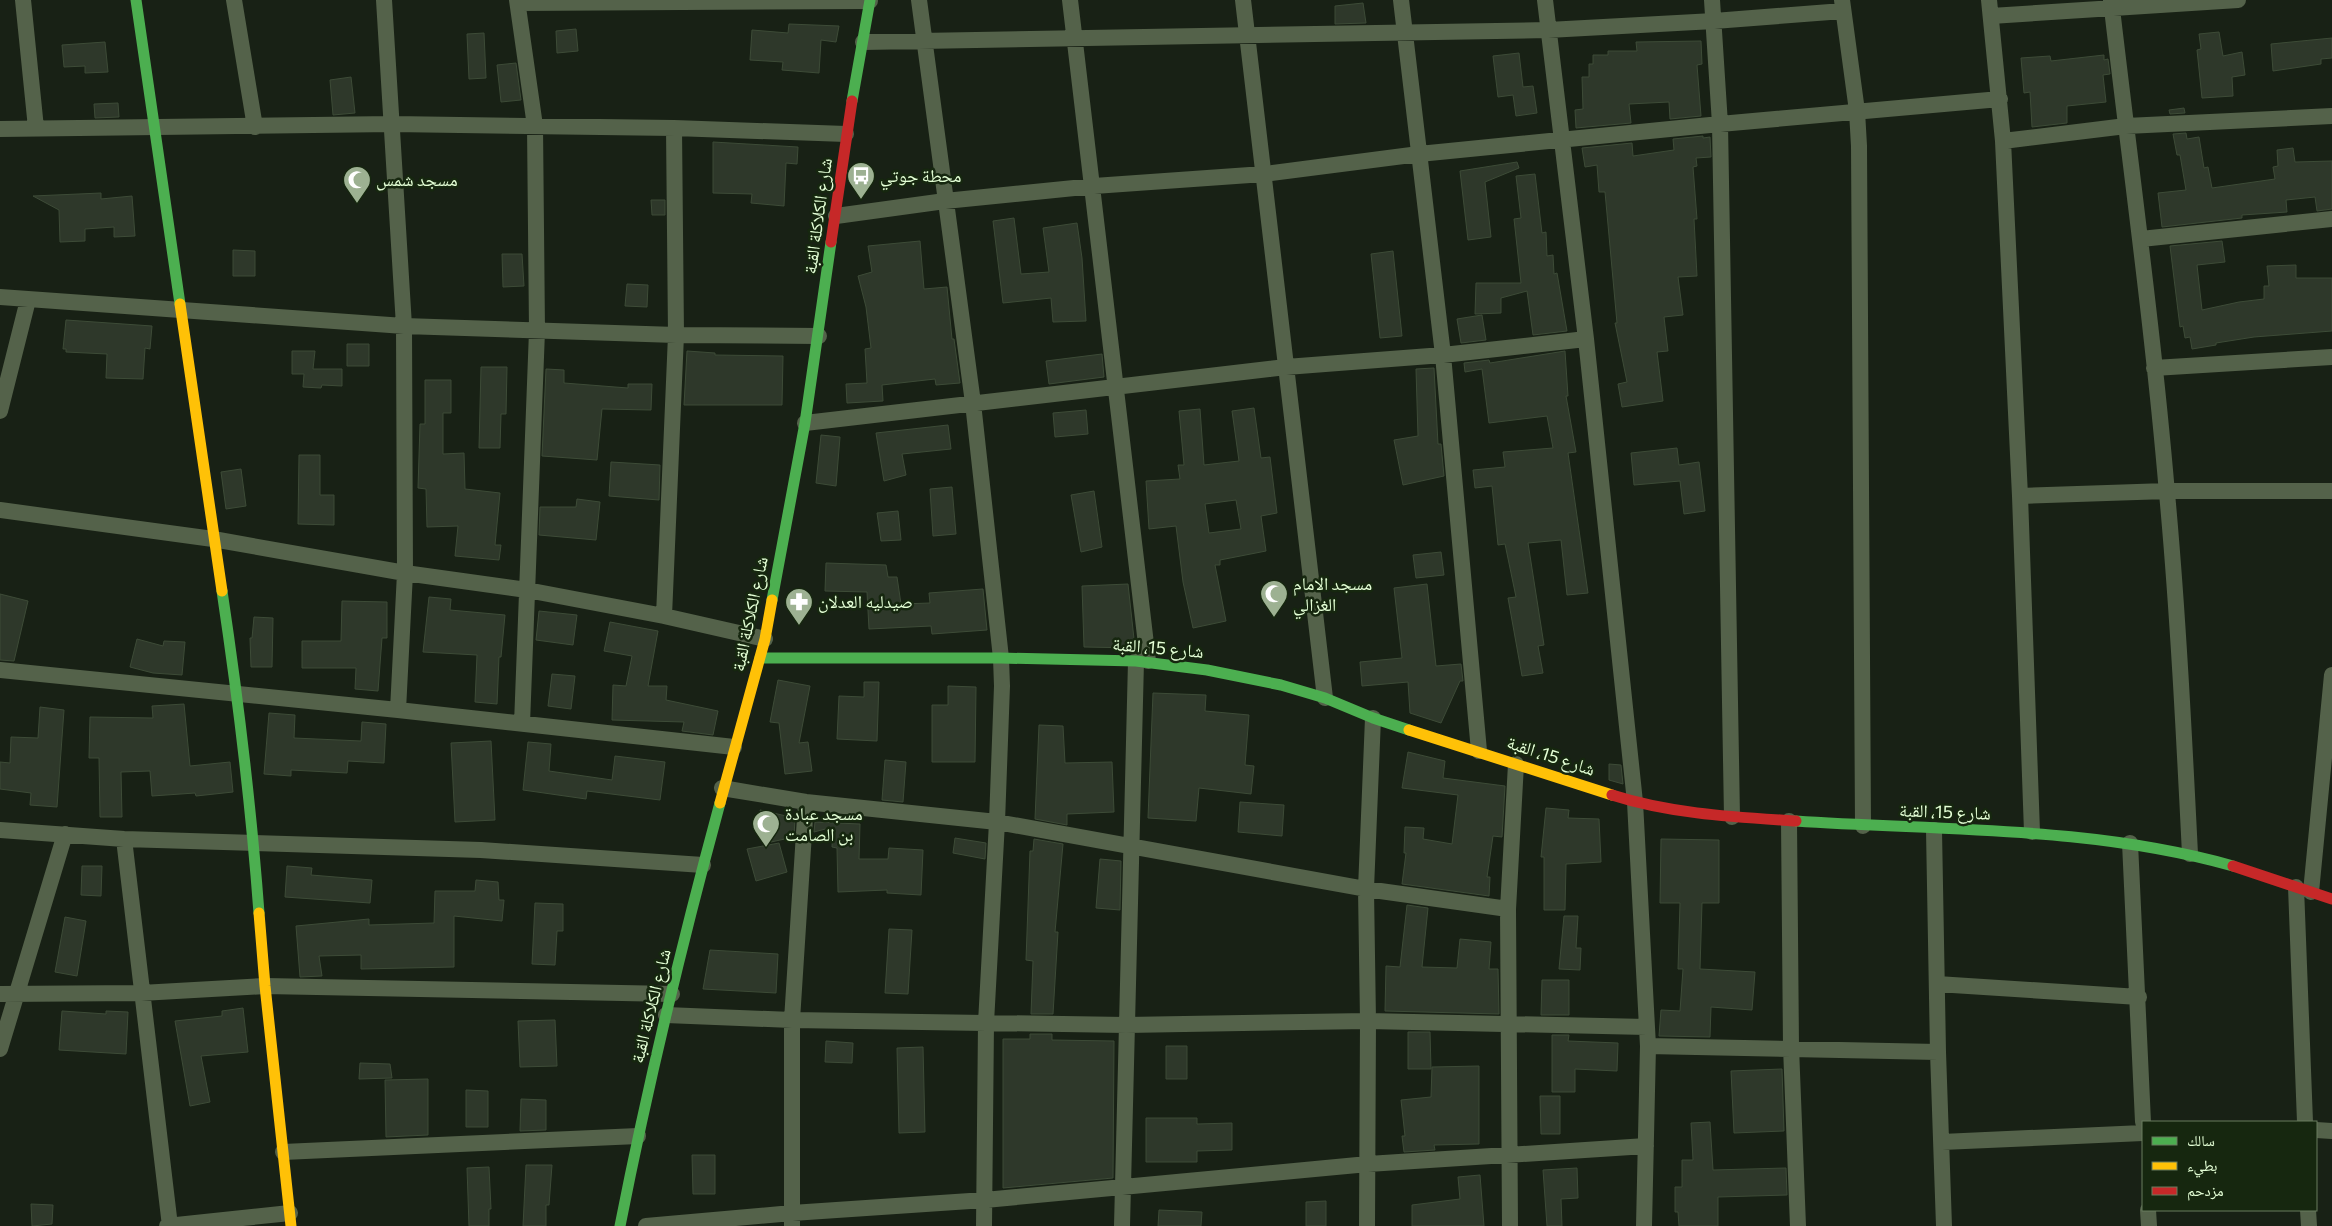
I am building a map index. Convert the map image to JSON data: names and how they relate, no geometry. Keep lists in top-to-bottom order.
{
  "streets": {
    "street": ["شارع الكلاكلة القبة", "شارع 15، القبة"]
  },
  "crossings": [
    ["شارع الكلاكلة القبة", "شارع 15، القبة"]
  ],
  "places": {
    "bus stop": ["محطة جوتي"],
    "mosque": ["مسجد شمس", "مسجد الامام الغزالي", "مسجد عبادة بن الصامت"],
    "pharmacy": ["صيدليه العدلان"]
  },
  "legend": ["سالك", "بطيء", "مزدحم"]
}
